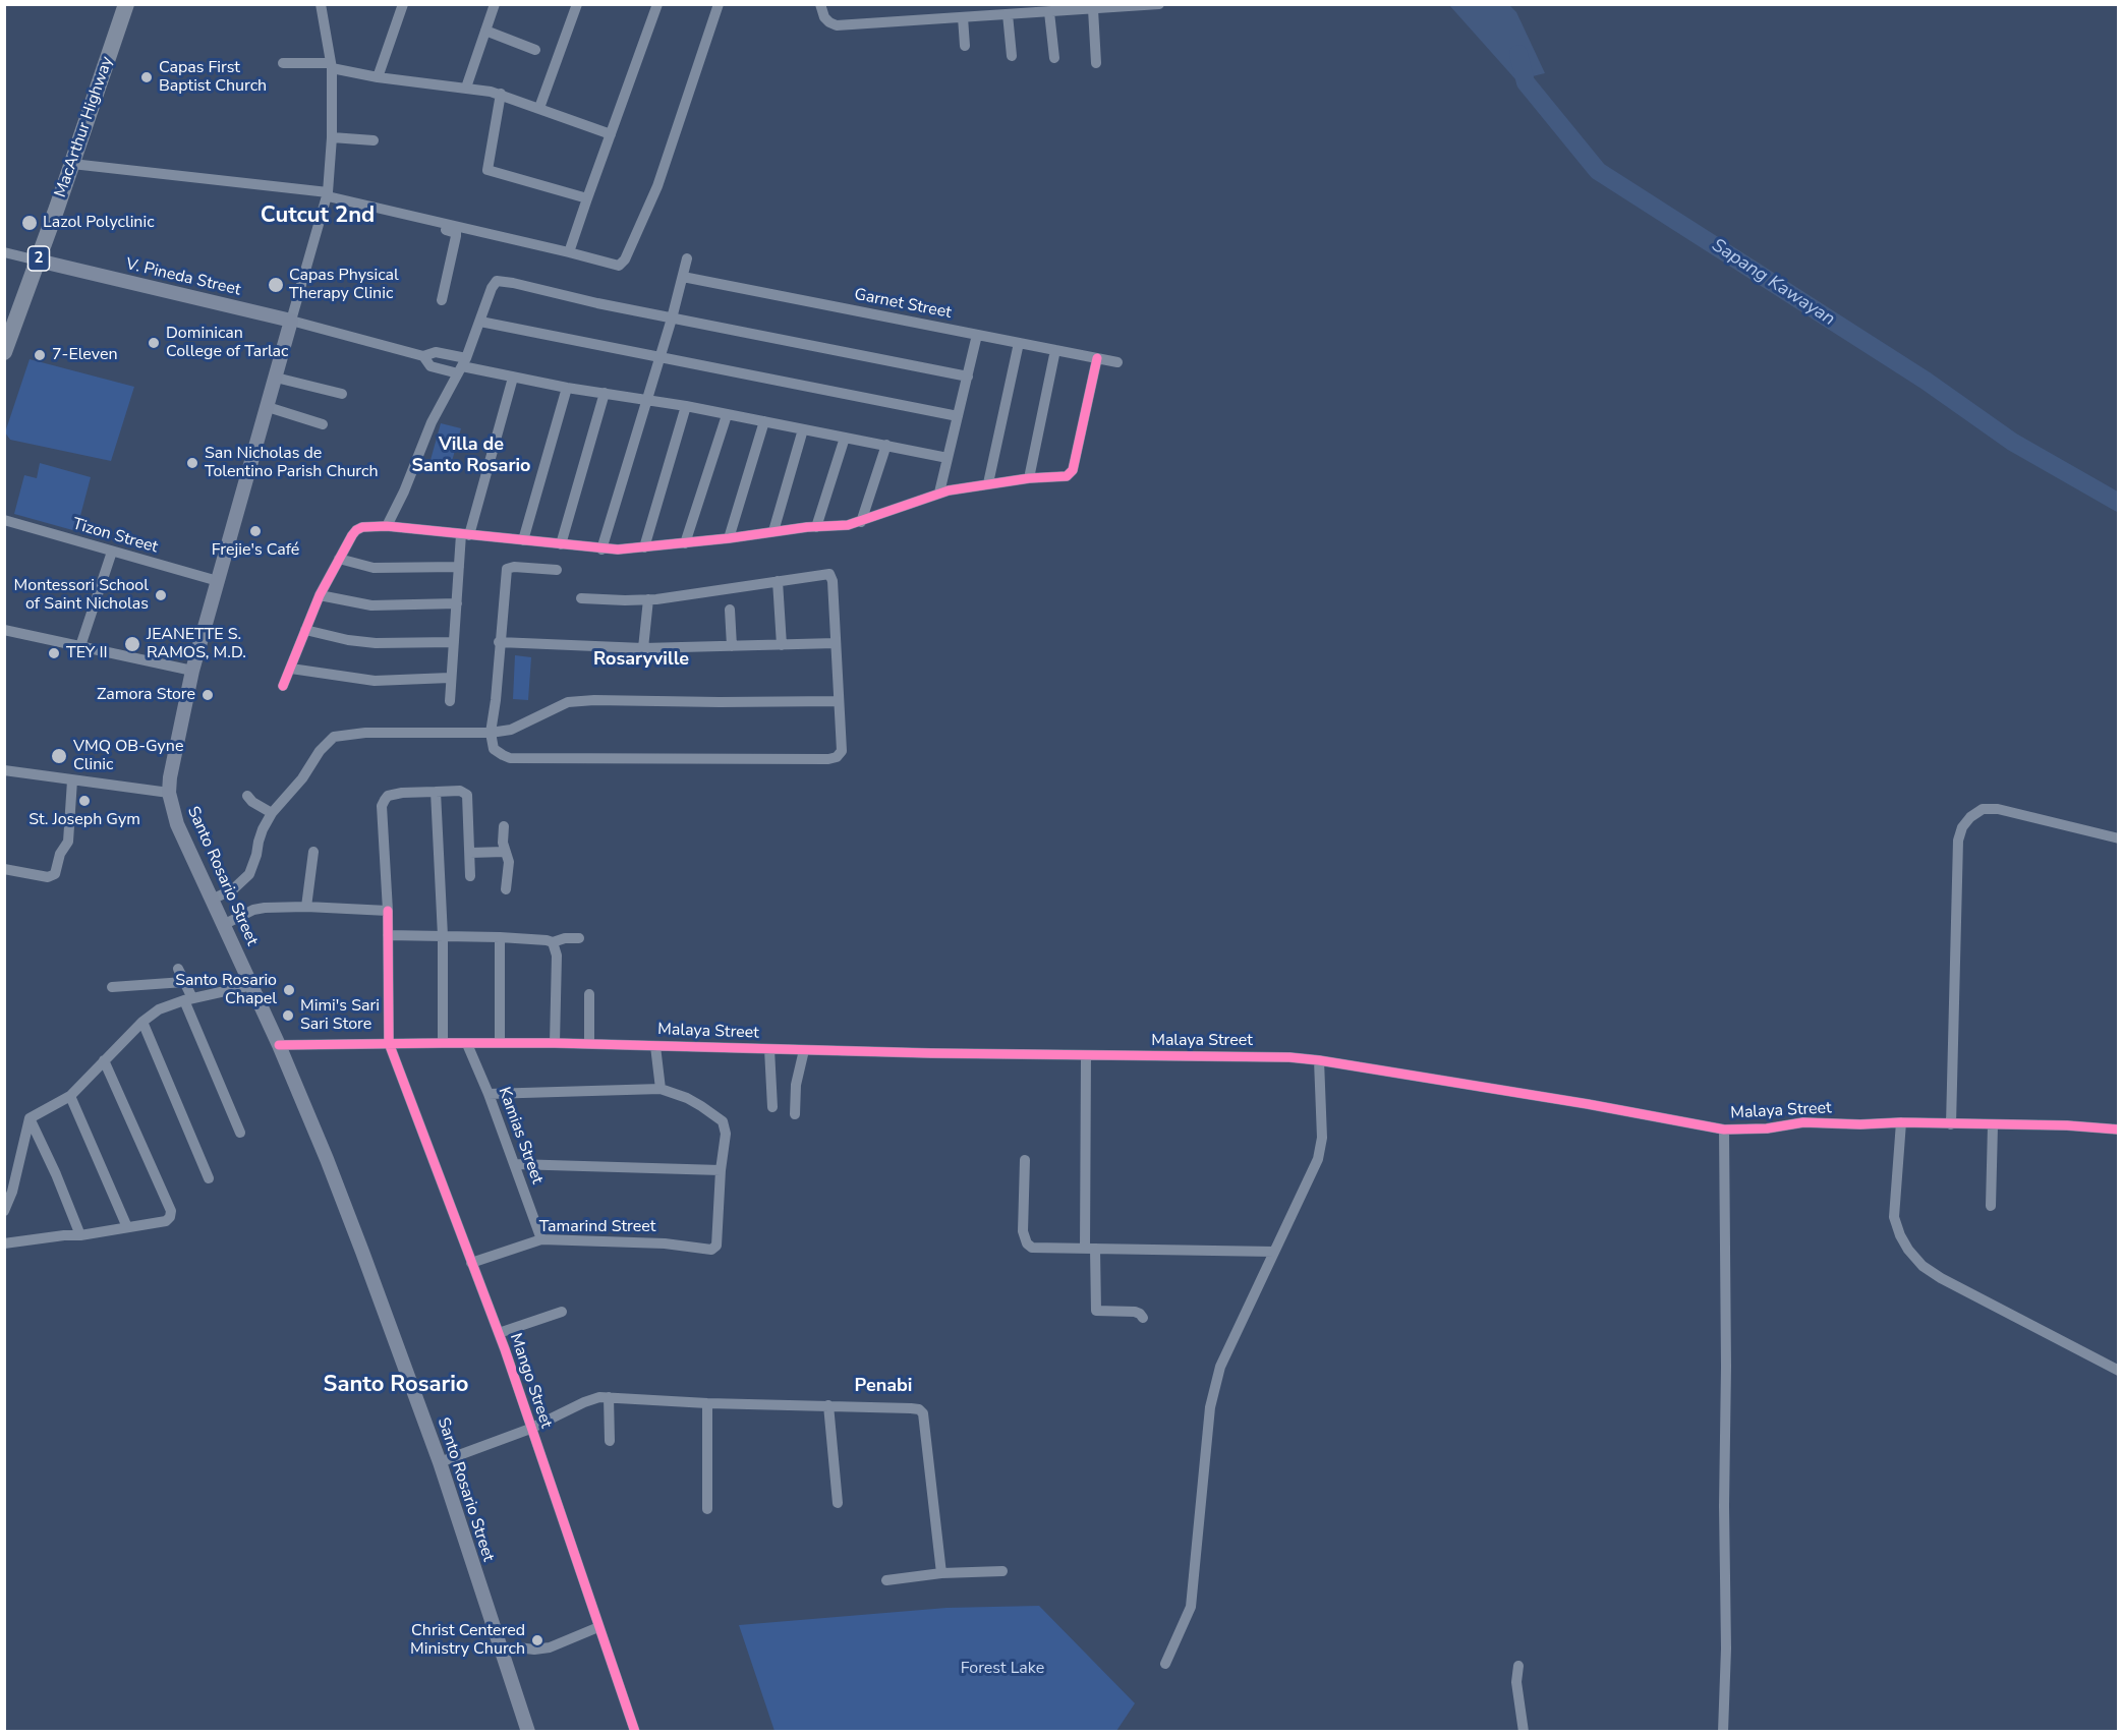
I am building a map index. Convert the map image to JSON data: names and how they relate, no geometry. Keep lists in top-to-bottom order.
{
  "streets": {
    "highway": ["MacArthur Highway", "2"],
    "main road": ["V. Pineda Street", "Santo Rosario Street"],
    "street": [
      "Garnet Street",
      "Tizon Street",
      "Malaya Street",
      "Kamias Street",
      "Tamarind Street",
      "Mango Street"
    ]
  },
  "crossings": [
    ["MacArthur Highway", "V. Pineda Street"],
    ["V. Pineda Street", "Santo Rosario Street"],
    ["Tizon Street", "Santo Rosario Street"],
    ["Santo Rosario Street", "Malaya Street"],
    ["Malaya Street", "Kamias Street"],
    ["Malaya Street", "Mango Street"],
    ["Kamias Street", "Tamarind Street"],
    ["Tamarind Street", "Mango Street"]
  ],
  "districts": [
    "Cutcut 2nd",
    "Villa de Santo Rosario",
    "Rosaryville",
    "Santo Rosario",
    "Penabi"
  ],
  "water": ["Sapang Kawayan"],
  "parks": ["Forest Lake"],
  "places": [
    "Capas First Baptist Church",
    "Lazol Polyclinic",
    "Capas Physical Therapy Clinic",
    "Dominican College of Tarlac",
    "7-Eleven",
    "San Nicholas de Tolentino Parish Church",
    "Frejie's Café",
    "Montessori School of Saint Nicholas",
    "JEANETTE S. RAMOS, M.D.",
    "TEY II",
    "Zamora Store",
    "VMQ OB-Gyne Clinic",
    "St. Joseph Gym",
    "Santo Rosario Chapel",
    "Mimi's Sari Sari Store",
    "Christ Centered Ministry Church"
  ]
}
